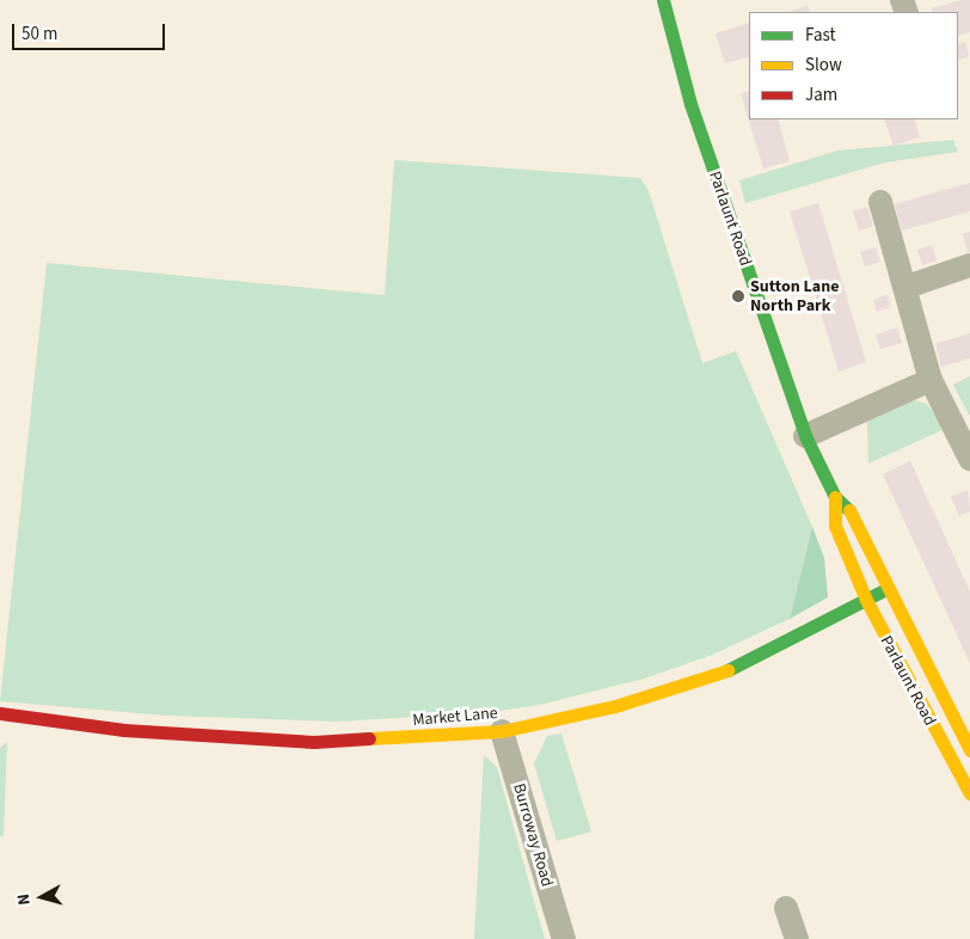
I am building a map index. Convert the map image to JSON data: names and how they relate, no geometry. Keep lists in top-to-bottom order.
{
  "streets": {
    "street": ["Parlaunt Road", "Market Lane", "Burroway Road"]
  },
  "crossings": [
    ["Parlaunt Road", "Market Lane"],
    ["Market Lane", "Burroway Road"]
  ],
  "places": ["Sutton Lane North Park"],
  "legend": ["Fast", "Slow", "Jam"],
  "scale_bar": "50 m",
  "north": "left"
}
